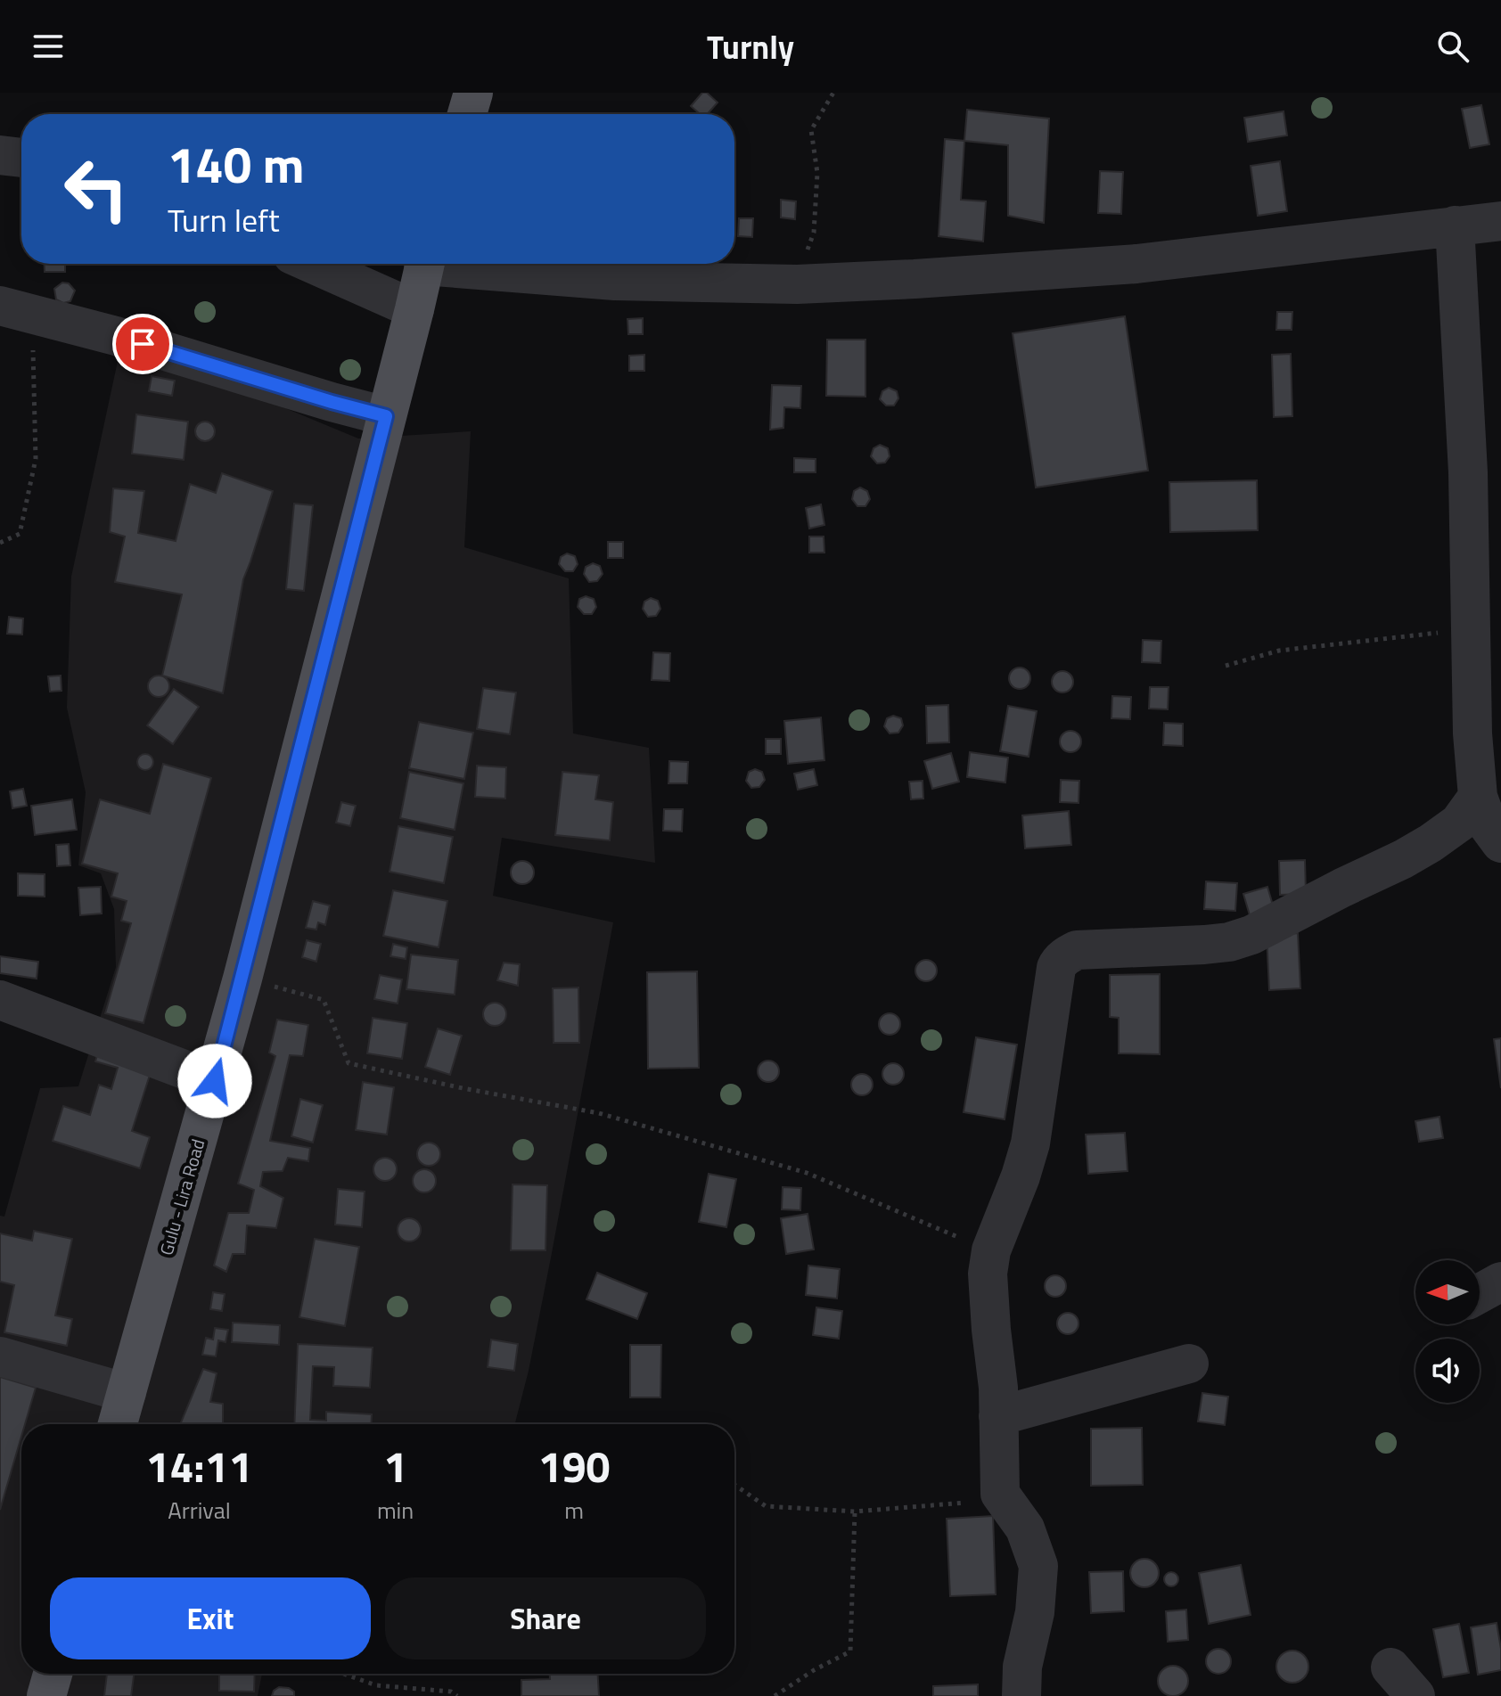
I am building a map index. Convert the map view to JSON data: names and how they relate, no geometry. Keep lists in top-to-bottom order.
{
  "streets": {
    "main road": ["Gulu - Lira Road"]
  },
  "north": "left",
  "page": {
    "header": "Turnly",
    "turn": ["140 m", "Turn left"],
    "eta": [
      "14:11",
      "Arrival",
      "1",
      "min",
      "190",
      "m"
    ],
    "buttons": ["Exit", "Share"]
  }
}
